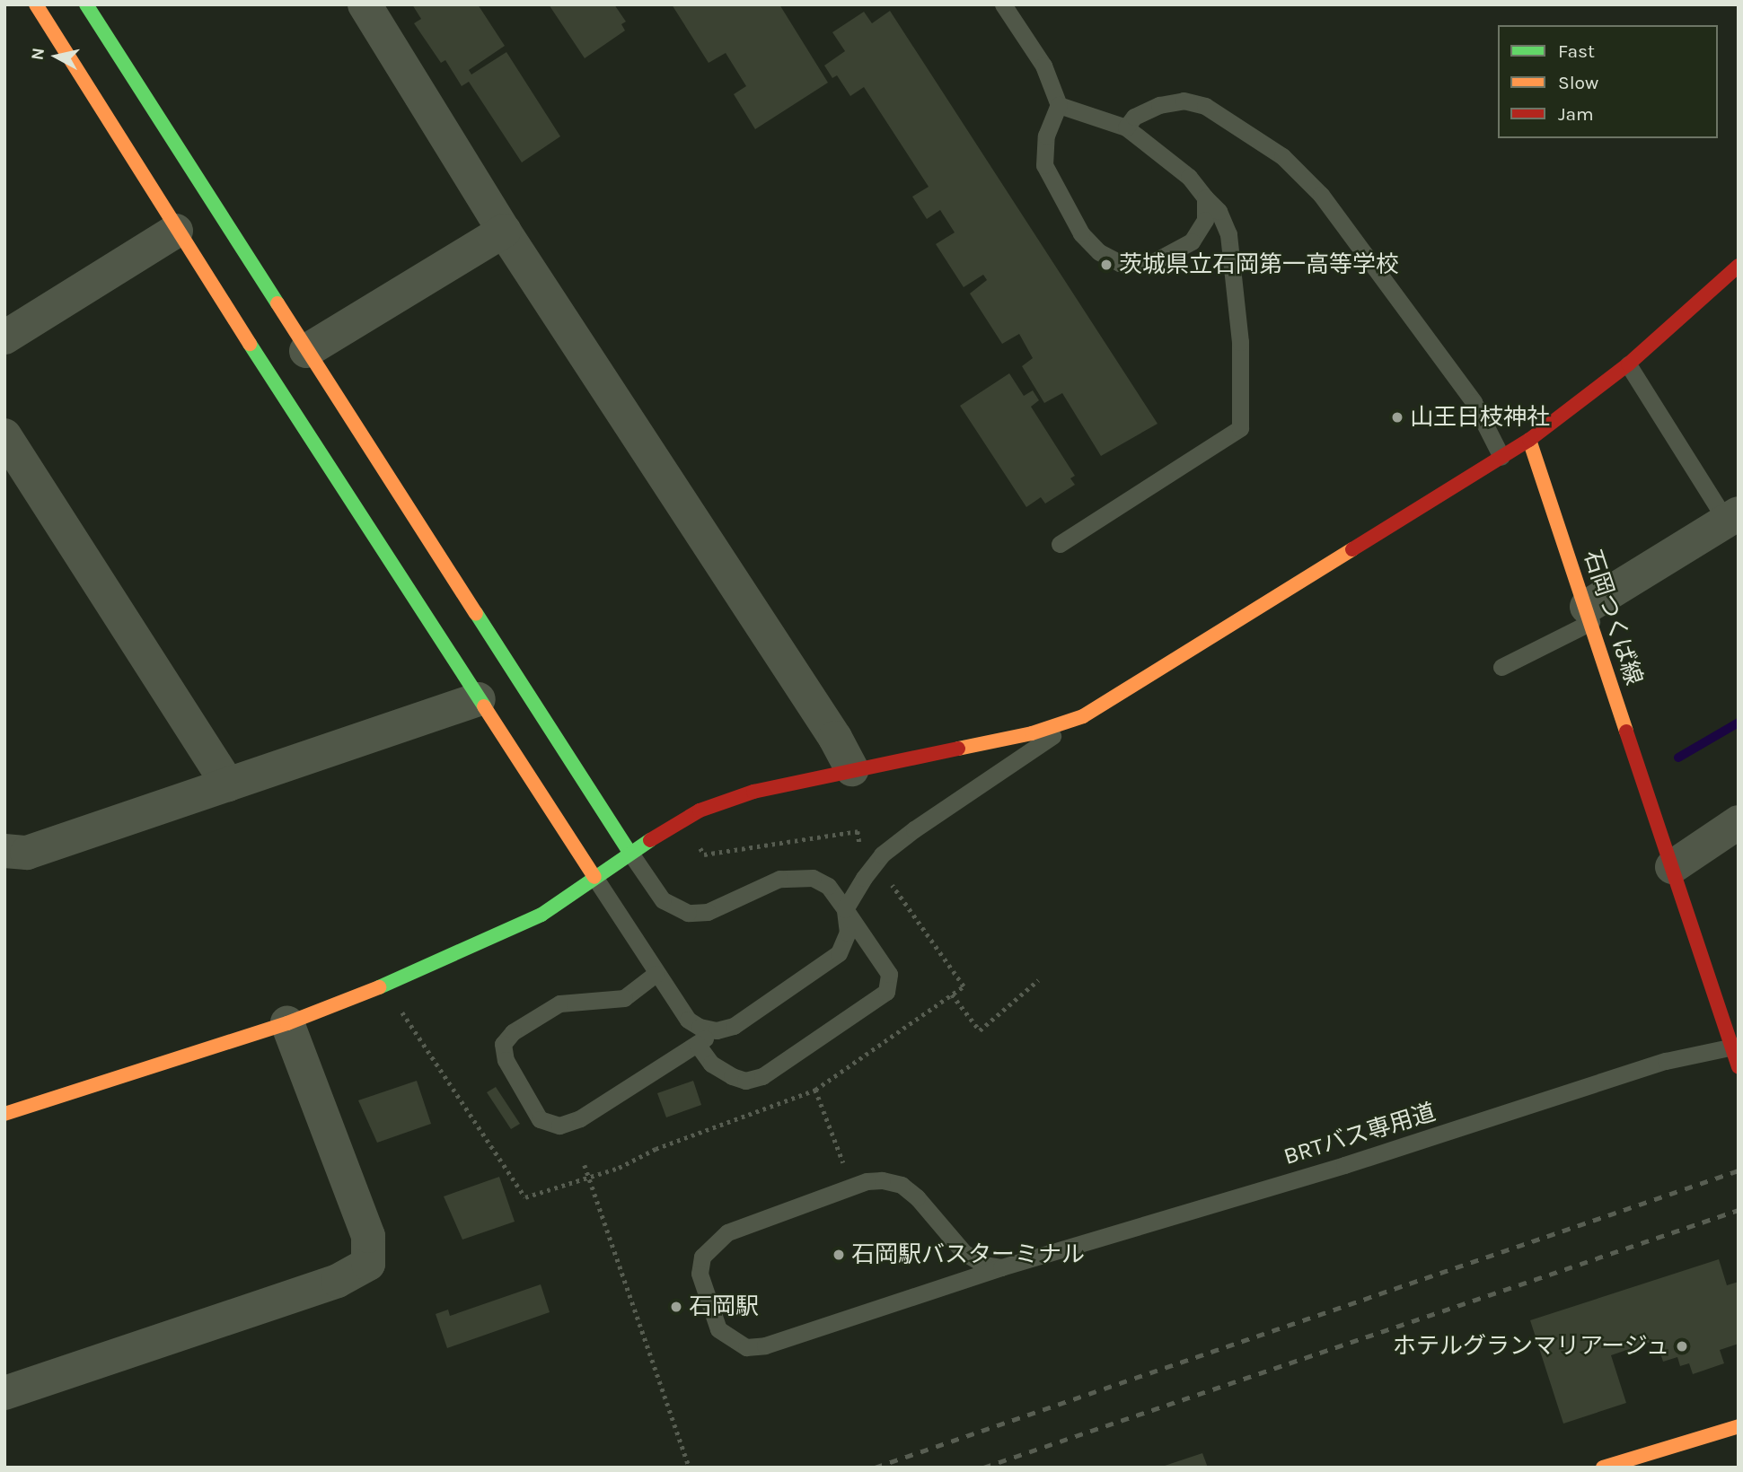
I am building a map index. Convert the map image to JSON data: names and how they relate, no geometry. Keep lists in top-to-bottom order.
{
  "streets": {
    "street": ["石岡つくば線"],
    "lane": ["BRTバス専用道"]
  },
  "crossings": [
    ["石岡つくば線", "BRTバス専用道"]
  ],
  "places": [
    "茨城県立石岡第一高等学校",
    "山王日枝神社",
    "石岡駅バスターミナル",
    "石岡駅",
    "ホテルグランマリアージュ"
  ],
  "legend": ["Fast", "Slow", "Jam"],
  "north": "left"
}
